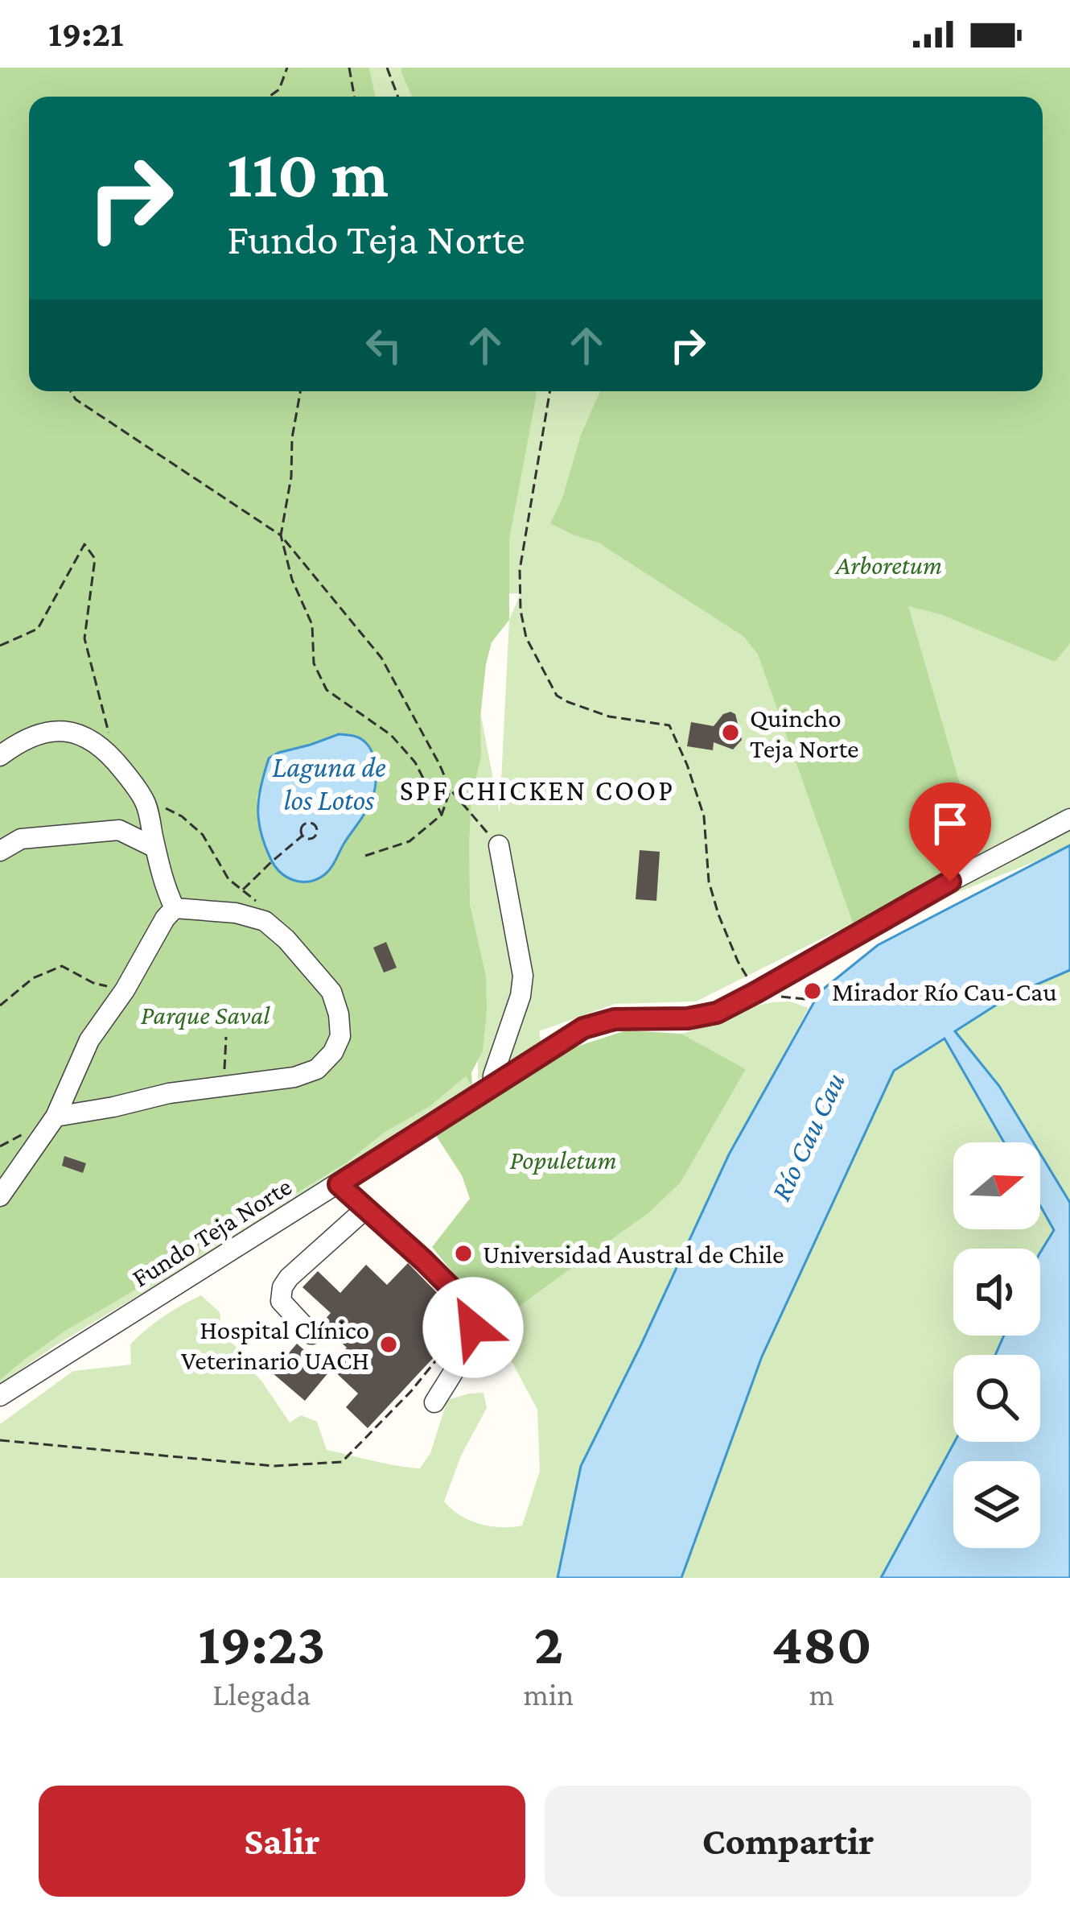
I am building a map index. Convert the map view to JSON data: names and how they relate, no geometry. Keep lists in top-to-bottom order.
{
  "streets": {
    "street": ["Fundo Teja Norte"]
  },
  "districts": ["SPF CHICKEN COOP"],
  "water": ["Laguna de los Lotos", "Río Cau Cau"],
  "parks": ["Arboretum", "Parque Saval", "Populetum"],
  "places": [
    "Quincho Teja Norte",
    "Mirador Río Cau-Cau",
    "Universidad Austral de Chile",
    "Hospital Clínico Veterinario UACH"
  ],
  "north": "right",
  "page": {
    "status": "19:21",
    "turn": ["110 m", "Fundo Teja Norte"],
    "eta": [
      "19:23",
      "Llegada",
      "2",
      "min",
      "480",
      "m"
    ],
    "buttons": ["Salir", "Compartir"]
  }
}
